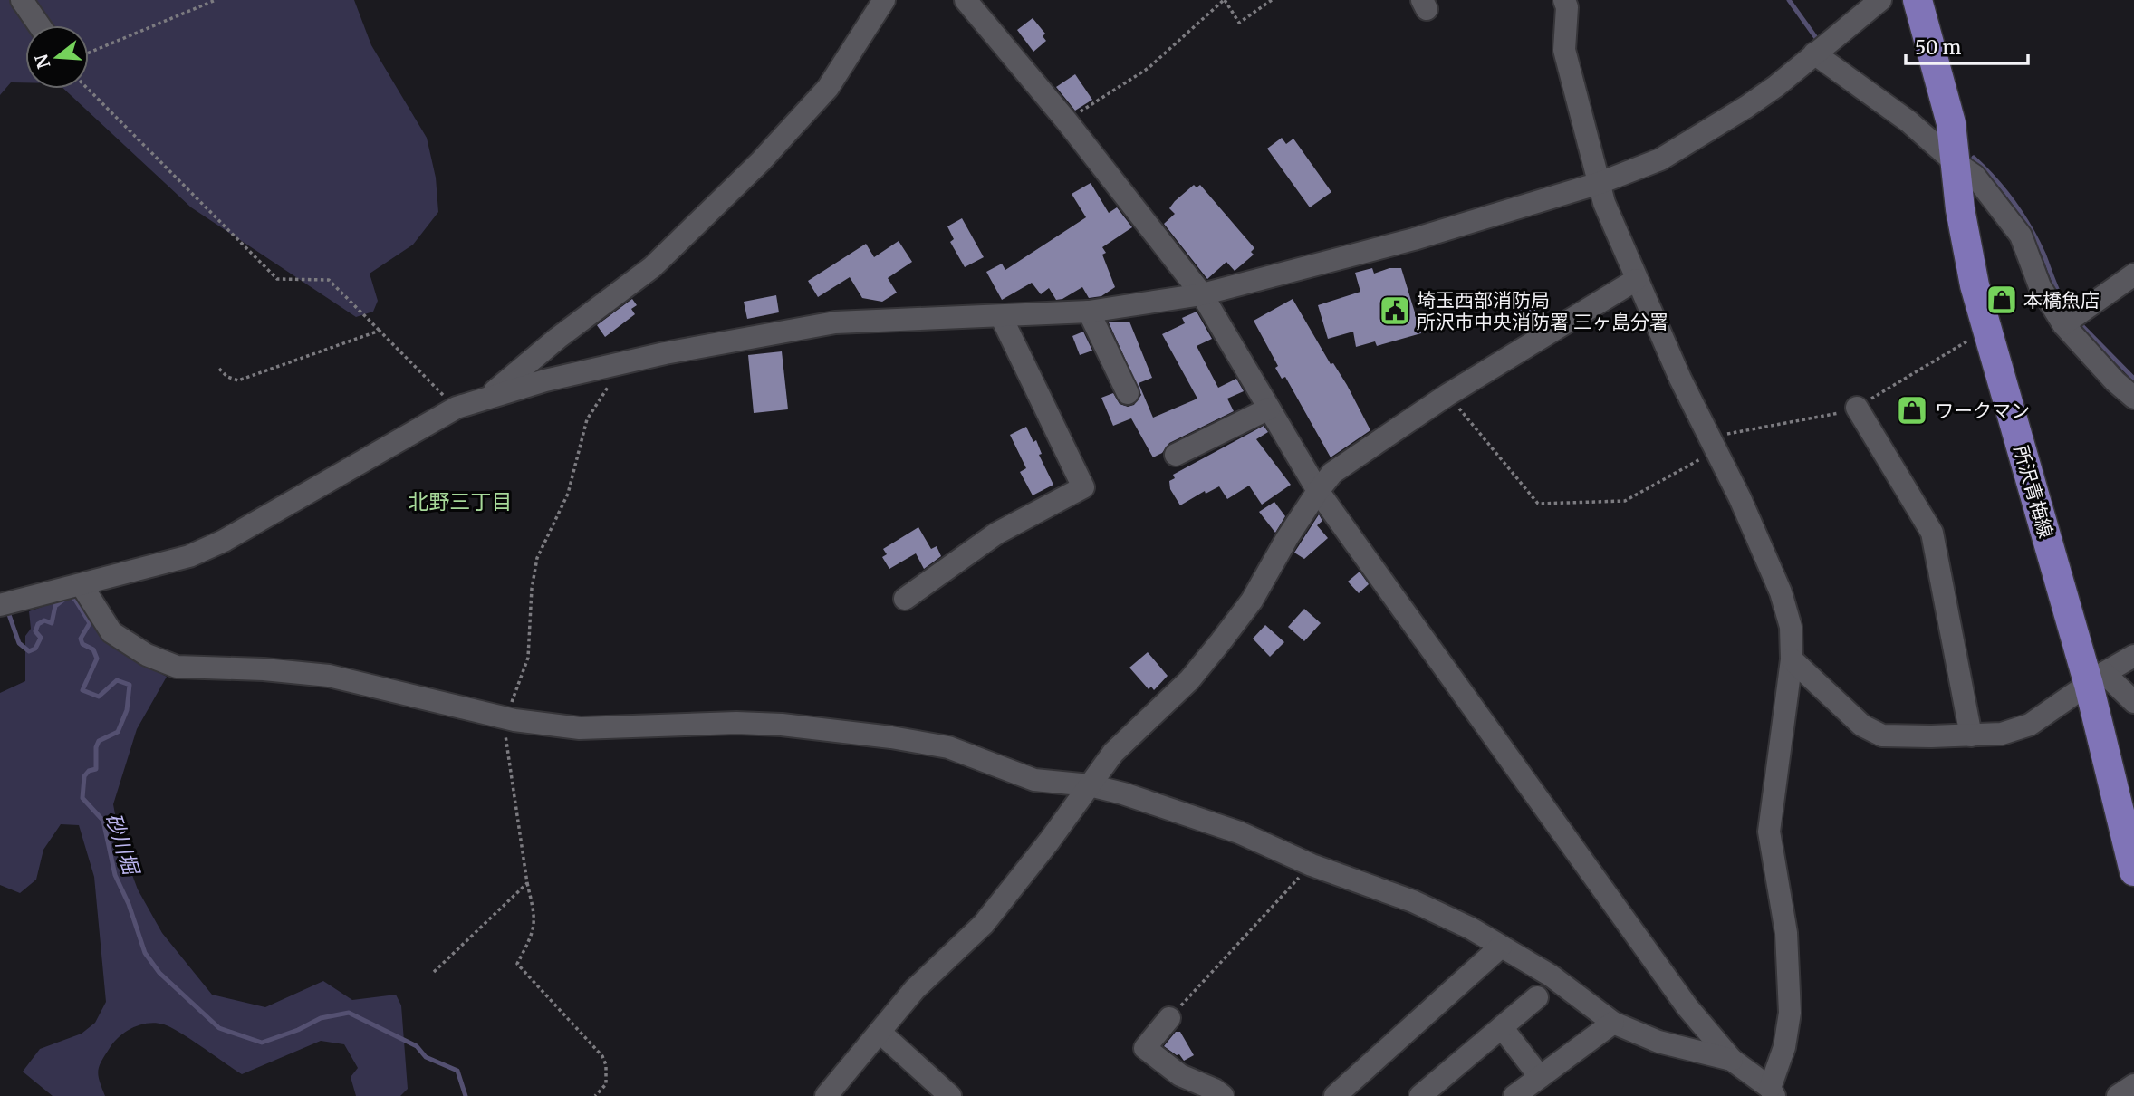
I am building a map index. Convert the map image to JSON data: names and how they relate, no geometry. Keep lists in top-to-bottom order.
{
  "streets": {
    "main road": ["所沢青梅線"]
  },
  "districts": ["北野三丁目"],
  "water": ["砂川堀"],
  "places": {
    "shop": ["本橋魚店", "ワークマン"],
    "public building": ["埼玉西部消防局 所沢市中央消防署 三ヶ島分署"]
  },
  "scale_bar": "50 m",
  "north": "left"
}
